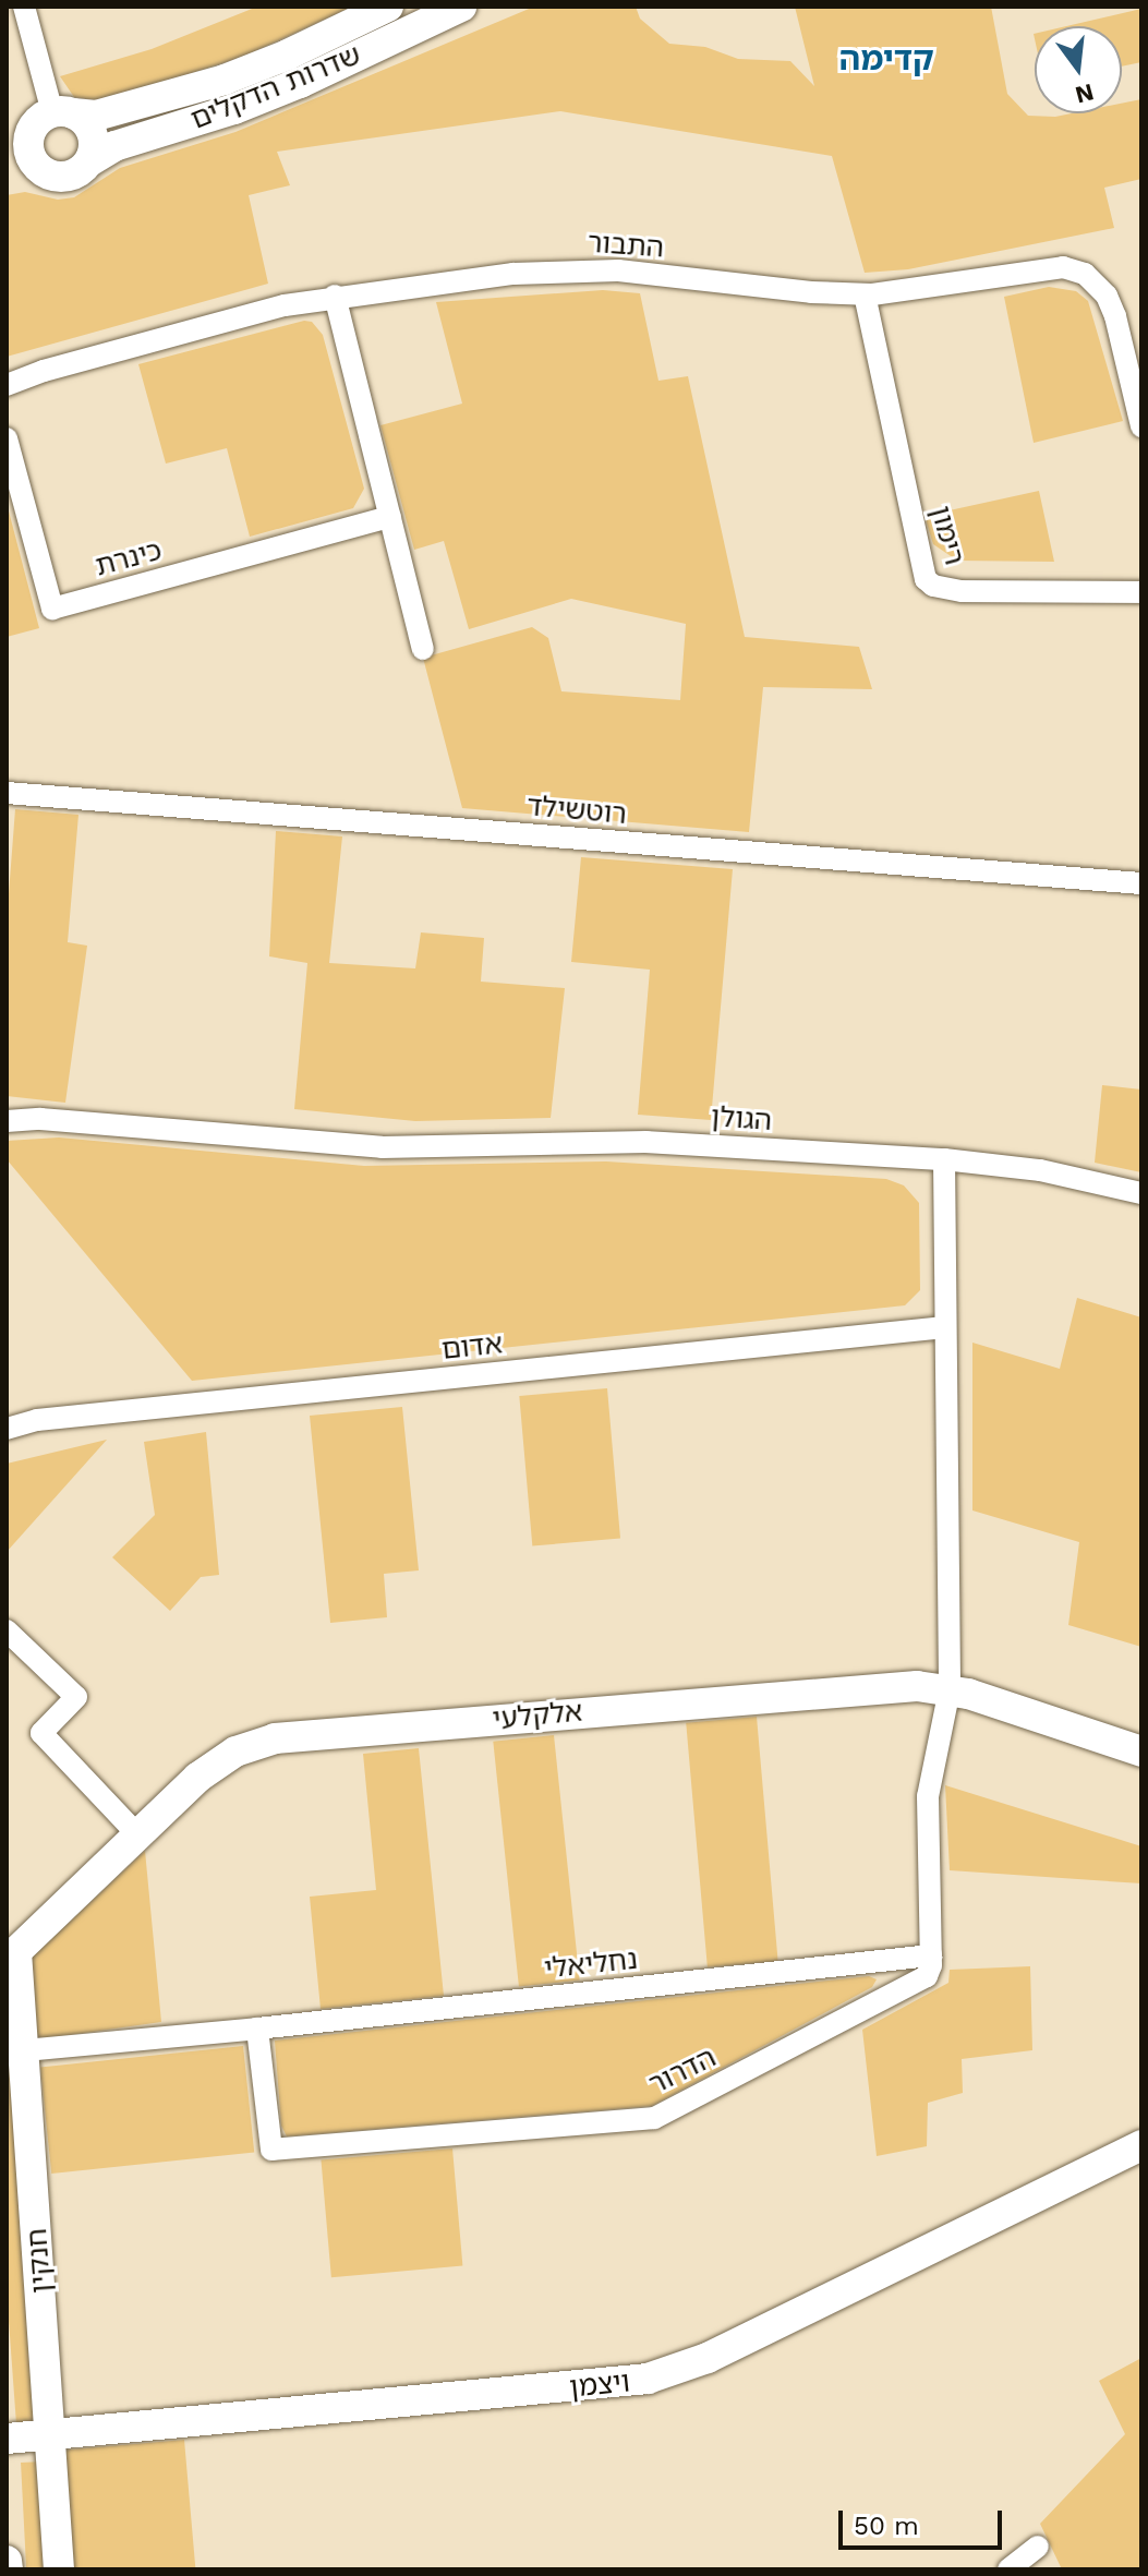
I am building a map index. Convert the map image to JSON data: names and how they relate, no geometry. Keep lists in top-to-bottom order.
{
  "streets": {
    "street": [
      "שדרות הדקלים",
      "התבור",
      "רימון",
      "כינרת",
      "רוטשילד",
      "הגולן",
      "אדום",
      "אלקלעי",
      "נחליאלי",
      "הדרור",
      "חנקין",
      "ויצמן"
    ]
  },
  "crossings": [
    ["התבור", "רימון"],
    ["אלקלעי", "חנקין"],
    ["נחליאלי", "הדרור"],
    ["נחליאלי", "חנקין"],
    ["חנקין", "ויצמן"]
  ],
  "districts": ["קדימה"],
  "scale_bar": "50 m",
  "north": "bottom"
}
